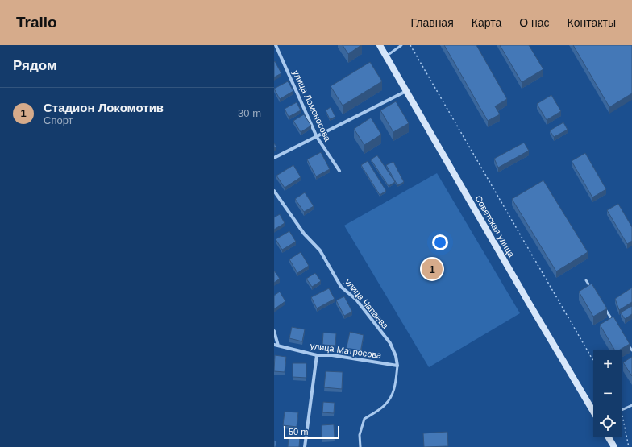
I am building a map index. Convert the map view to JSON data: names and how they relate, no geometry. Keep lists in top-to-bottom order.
{
  "streets": {
    "main road": ["Советская улица"],
    "street": ["улица Ломоносова", "улица Чапаева", "улица Матросова"]
  },
  "crossings": [
    ["улица Чапаева", "улица Матросова"]
  ],
  "scale_bar": "50 m",
  "page": {
    "header": "Trailo",
    "nav": [
      "Главная",
      "Карта",
      "О нас",
      "Контакты"
    ],
    "heading": "Рядом",
    "list": [
      {
        "mark": "1",
        "name": "Стадион Локомотив",
        "note": "Спорт",
        "value": "30 m"
      }
    ],
    "pins": "1",
    "map_buttons": ["+", "−"],
    "scale": "50 m"
  }
}
